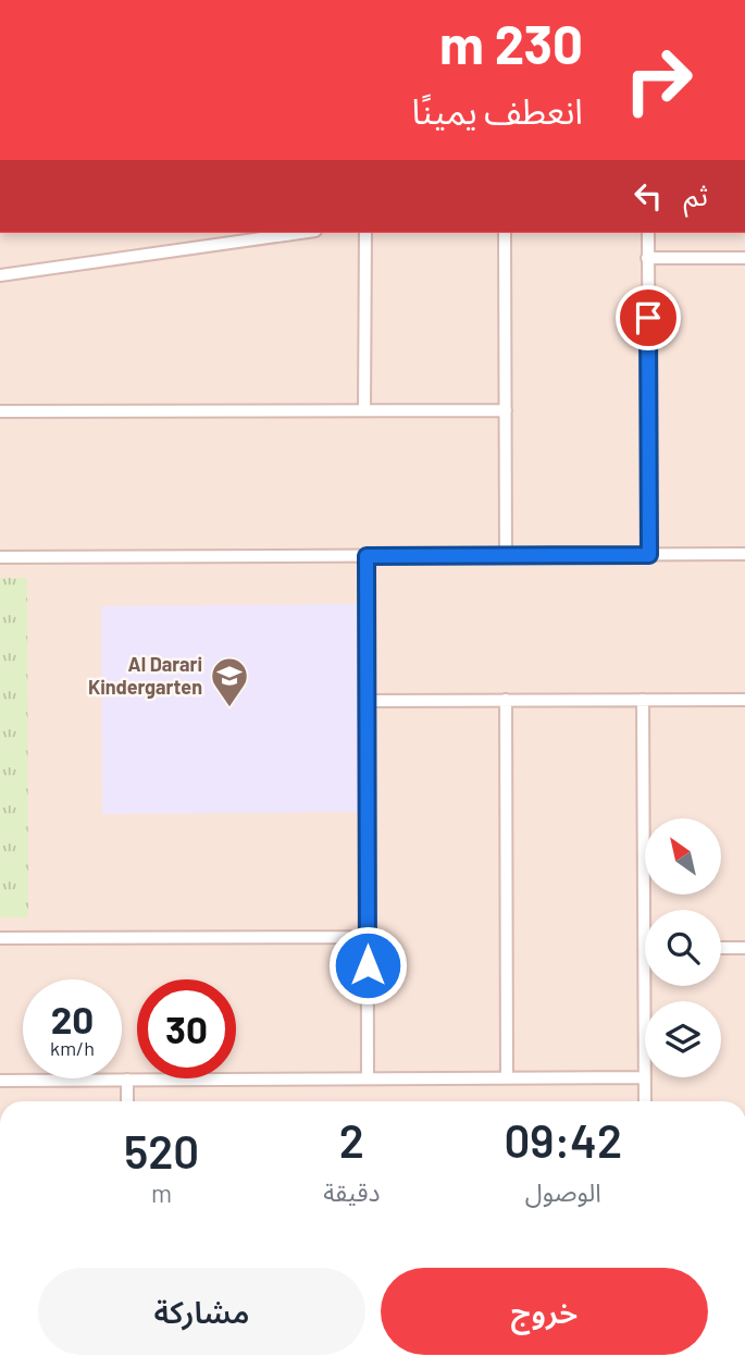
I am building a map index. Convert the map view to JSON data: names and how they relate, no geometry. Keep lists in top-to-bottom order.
{
  "places": {
    "school or university": ["Al Darari Kindergarten"]
  },
  "north": "top left",
  "page": {
    "turn": ["230 m", "انعطف يمينًا"],
    "then": "ثم",
    "speed": "20 km/h",
    "limit": "30",
    "eta": [
      "09:42",
      "الوصول",
      "2",
      "دقيقة",
      "520",
      "m"
    ],
    "buttons": ["خروج", "مشاركة"]
  }
}
